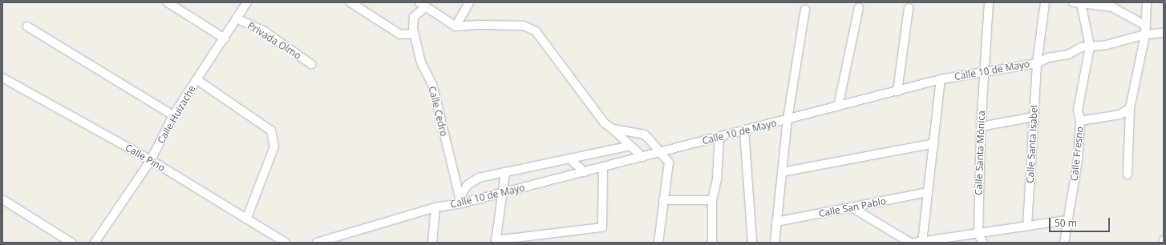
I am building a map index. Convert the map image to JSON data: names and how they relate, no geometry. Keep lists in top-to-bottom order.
{
  "streets": {
    "street": [
      "Privada Olmo",
      "Calle 10 de Mayo",
      "Calle Cedro",
      "Calle Huizache",
      "Calle Santa Isabel",
      "Calle Santa Mónica",
      "Calle Fresno",
      "Calle Pino",
      "Calle San Pablo"
    ]
  },
  "crossings": [
    ["Privada Olmo", "Calle Huizache"],
    ["Calle 10 de Mayo", "Calle Cedro"],
    ["Calle 10 de Mayo", "Calle Santa Isabel"],
    ["Calle 10 de Mayo", "Calle Santa Mónica"],
    ["Calle 10 de Mayo", "Calle Fresno"],
    ["Calle Huizache", "Calle Pino"]
  ],
  "scale_bar": "50 m"
}
